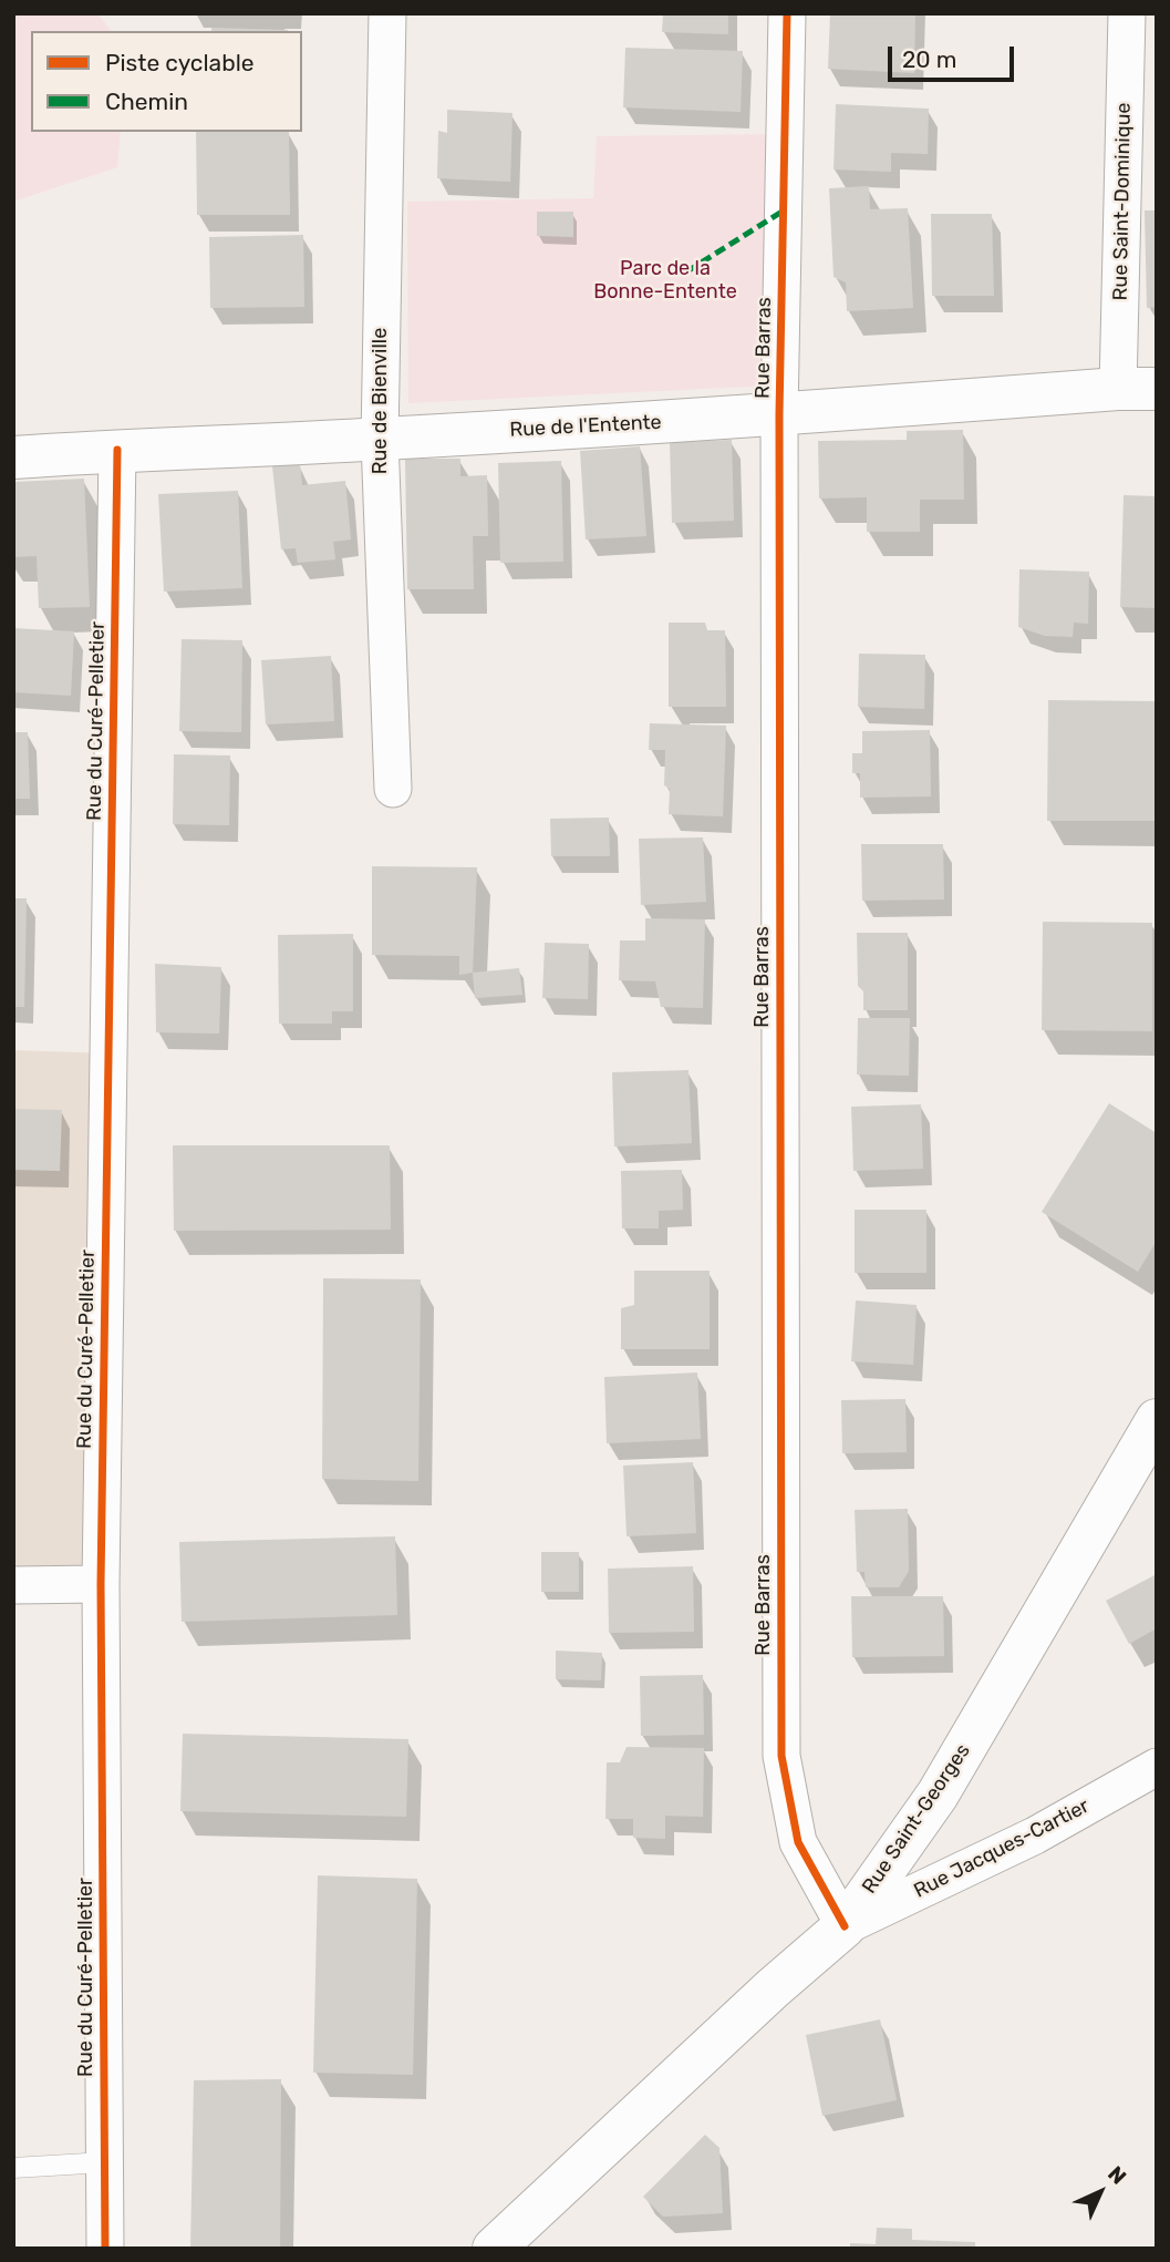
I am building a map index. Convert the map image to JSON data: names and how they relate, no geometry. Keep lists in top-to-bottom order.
{
  "streets": {
    "street": [
      "Rue Saint-Dominique",
      "Rue Barras",
      "Rue de Bienville",
      "Rue de l'Entente",
      "Rue du Curé-Pelletier",
      "Rue Saint-Georges",
      "Rue Jacques-Cartier"
    ]
  },
  "crossings": [
    ["Rue Saint-Dominique", "Rue de l'Entente"],
    ["Rue Barras", "Rue de l'Entente"],
    ["Rue Barras", "Rue Saint-Georges"],
    ["Rue Barras", "Rue Jacques-Cartier"],
    ["Rue de Bienville", "Rue de l'Entente"],
    ["Rue de l'Entente", "Rue du Curé-Pelletier"],
    ["Rue Saint-Georges", "Rue Jacques-Cartier"]
  ],
  "parks": ["Parc de la Bonne-Entente"],
  "legend": ["Piste cyclable", "Chemin"],
  "scale_bar": "20 m",
  "north": "top right"
}
